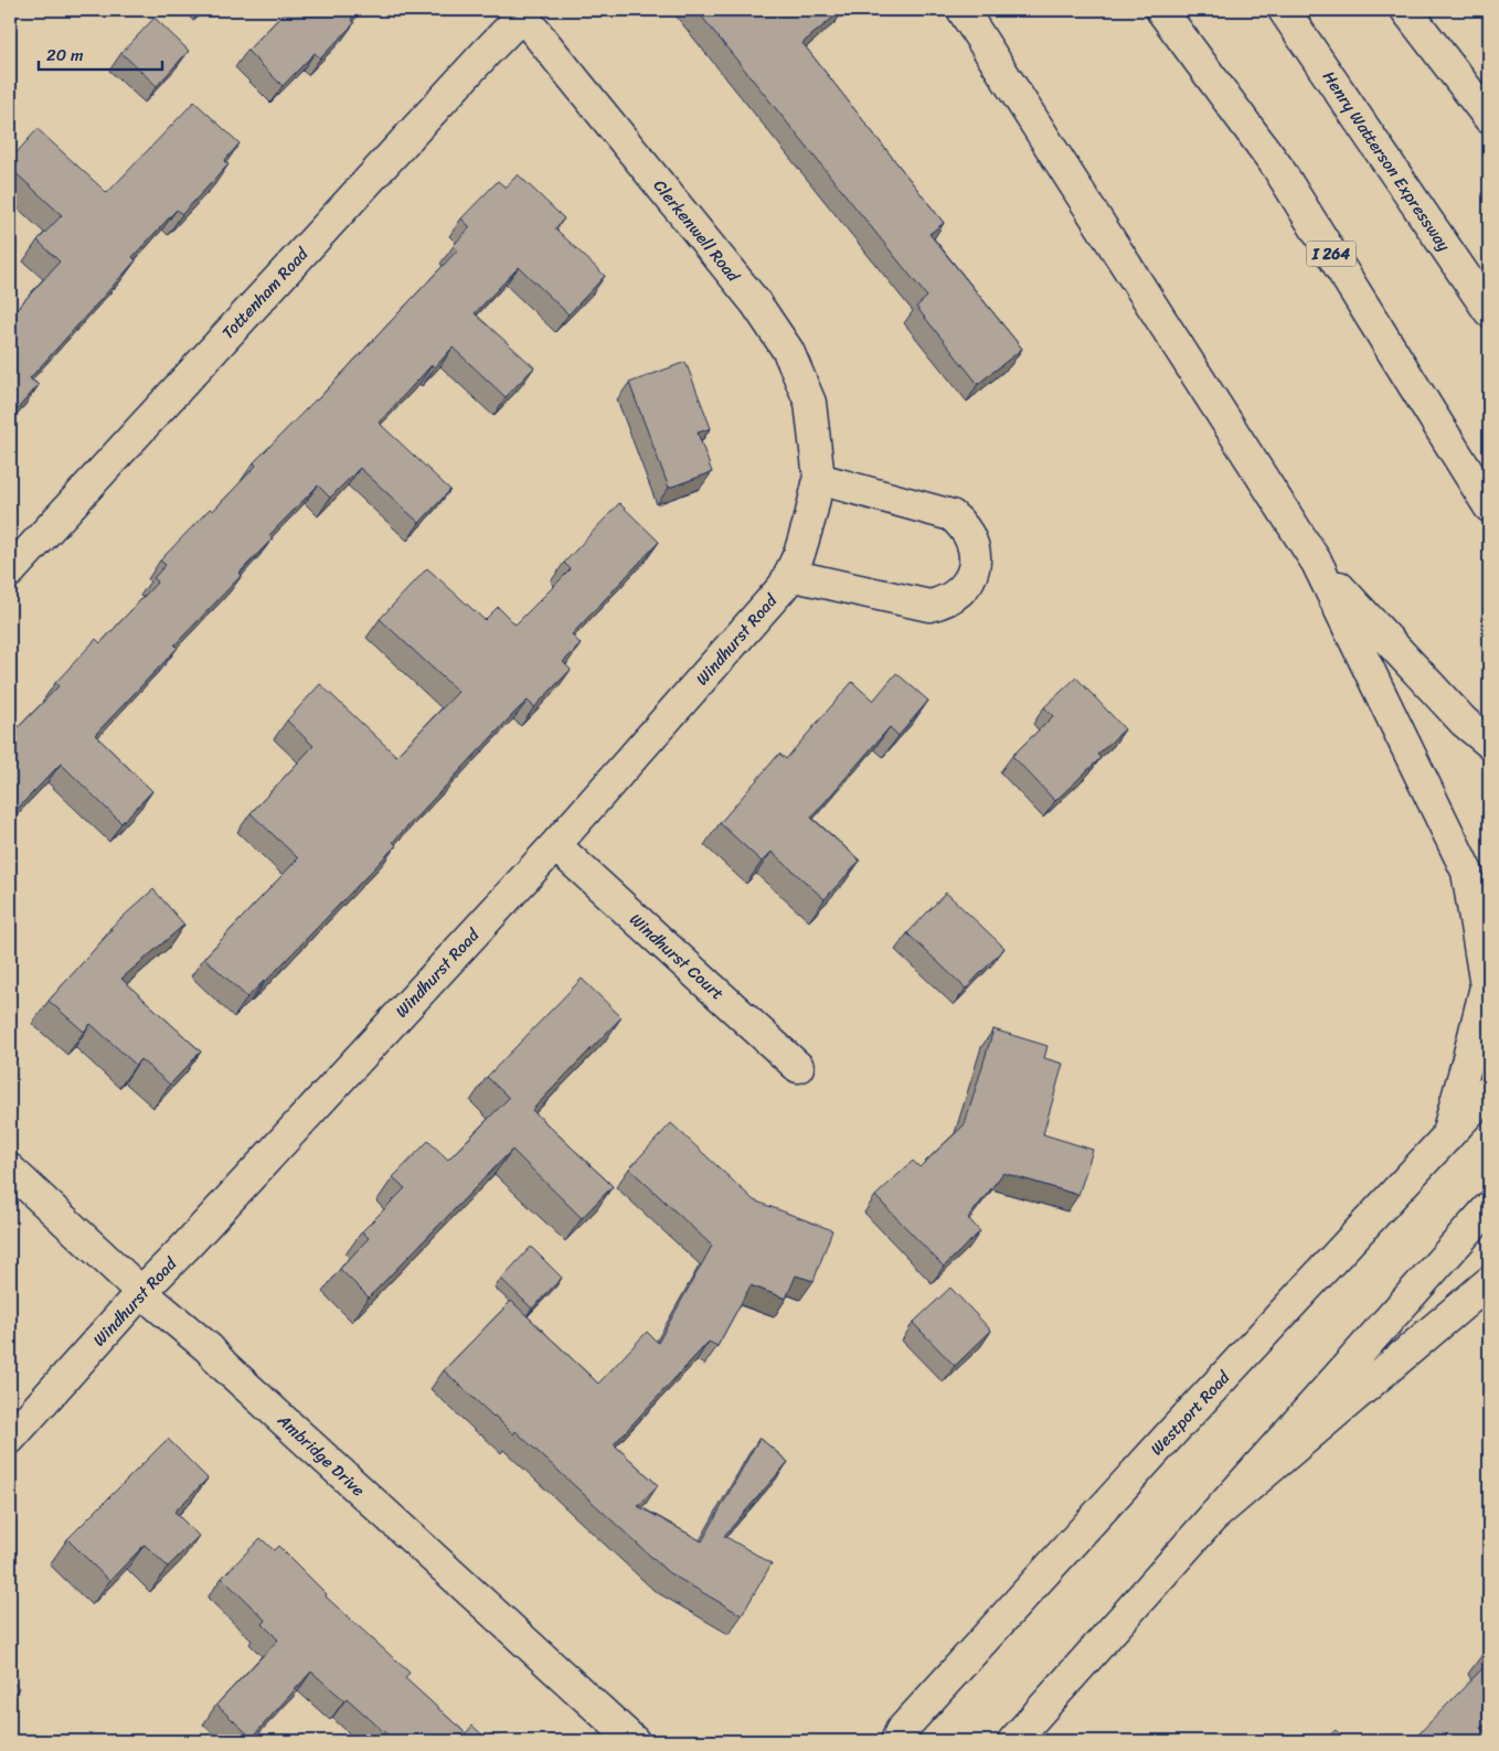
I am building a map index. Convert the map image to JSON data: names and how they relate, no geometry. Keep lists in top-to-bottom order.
{
  "streets": {
    "main road": [
      "Henry Watterson Expressway",
      "Clerkenwell Road",
      "I 264",
      "Tottenham Road",
      "Windhurst Road",
      "Windhurst Court",
      "Westport Road",
      "Ambridge Drive"
    ]
  },
  "crossings": [
    ["Clerkenwell Road", "Tottenham Road"],
    ["Clerkenwell Road", "Windhurst Road"],
    ["Windhurst Road", "Windhurst Court"],
    ["Windhurst Road", "Ambridge Drive"]
  ],
  "scale_bar": "20 m"
}
